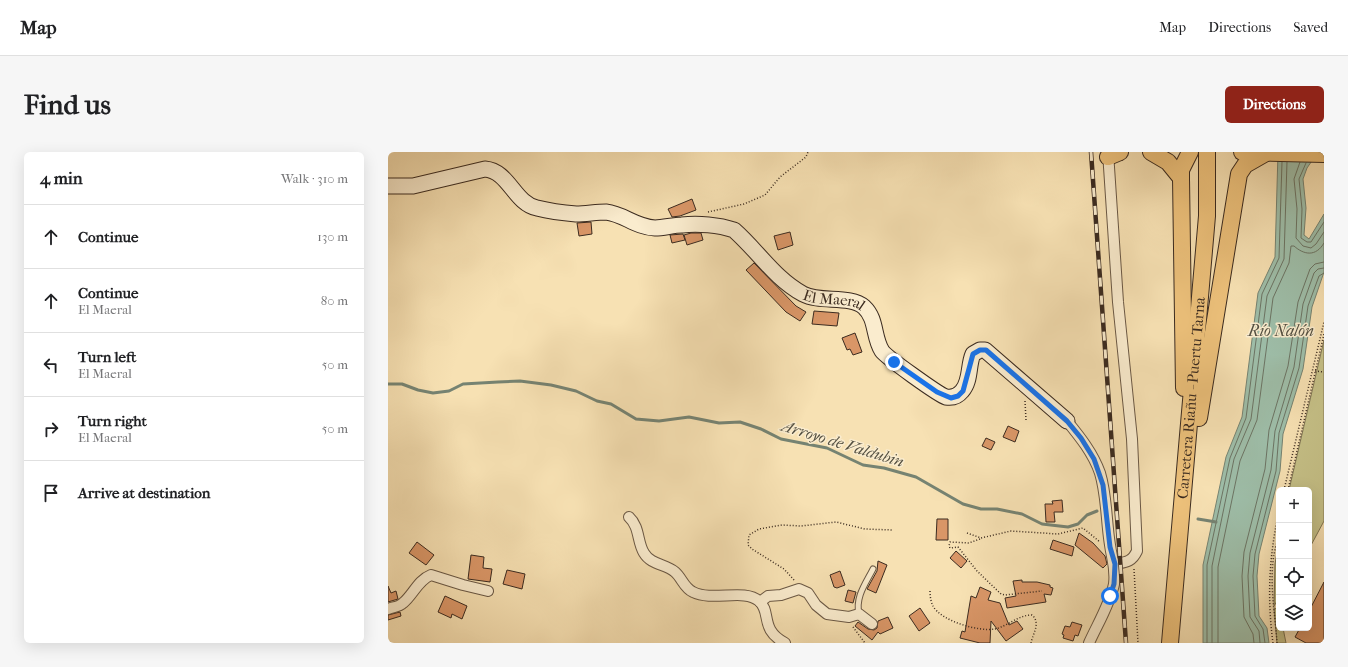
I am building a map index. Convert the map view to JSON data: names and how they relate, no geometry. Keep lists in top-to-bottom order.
{
  "streets": {
    "main road": ["Carretera Riañu - Puertu Tarna"],
    "street": ["El Maeral"]
  },
  "water": ["Río Nalón", "Arroyo de Valdubin"],
  "page": {
    "header": "Map",
    "nav": ["Map", "Directions", "Saved"],
    "buttons": "Directions",
    "title": "Find us",
    "heading": ["4 min", "Walk · 310 m"],
    "list": [
      ["Continue", "130 m"],
      ["Continue", "El Maeral", "80 m"],
      ["Turn left", "El Maeral", "50 m"],
      ["Turn right", "El Maeral", "50 m"],
      "Arrive at destination"
    ],
    "map_buttons": ["+", "−"]
  }
}
